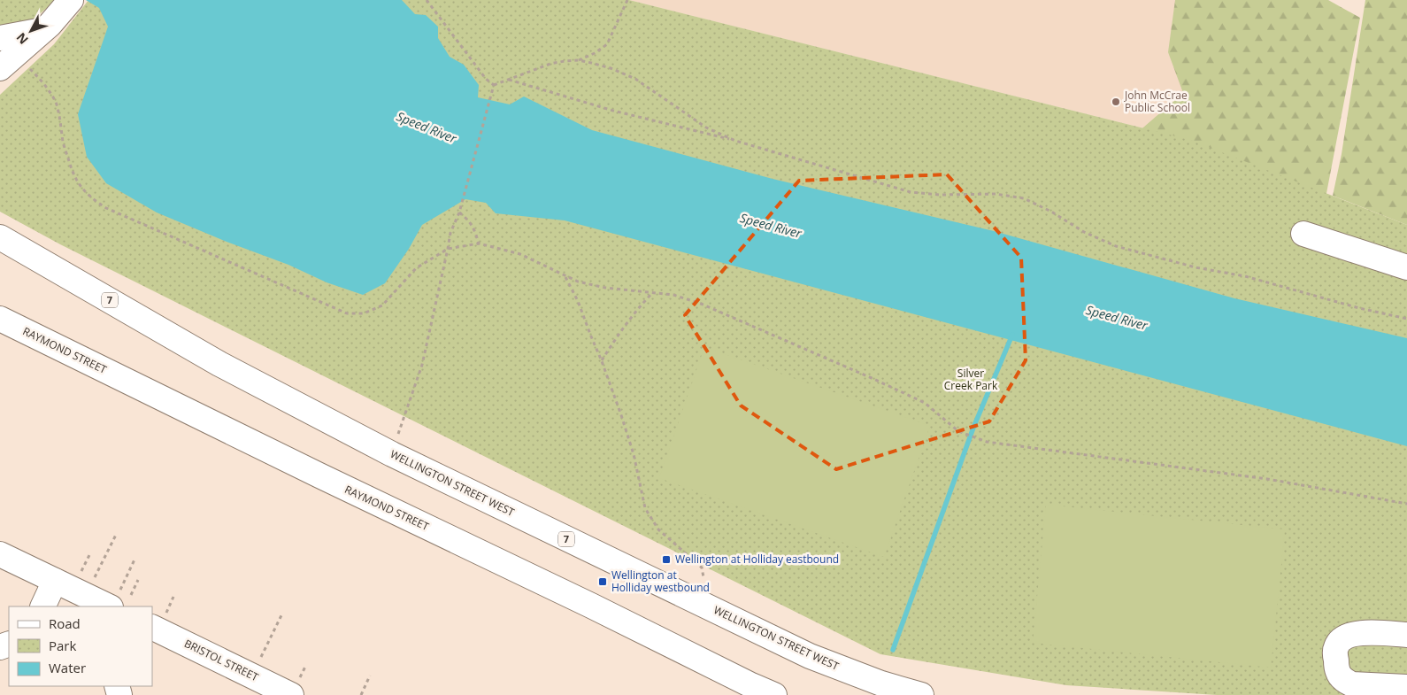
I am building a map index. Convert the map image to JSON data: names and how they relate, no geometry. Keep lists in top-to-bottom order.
{
  "streets": {
    "street": [
      "7",
      "RAYMOND STREET",
      "WELLINGTON STREET WEST",
      "BRISTOL STREET"
    ]
  },
  "water": ["Speed River"],
  "parks": ["Silver Creek Park"],
  "places": {
    "other": ["John McCrae Public School"],
    "transit": ["Wellington at Holliday eastbound", "Wellington at Holliday westbound"]
  },
  "legend": ["Road", "Park", "Water"],
  "north": "bottom left"
}
